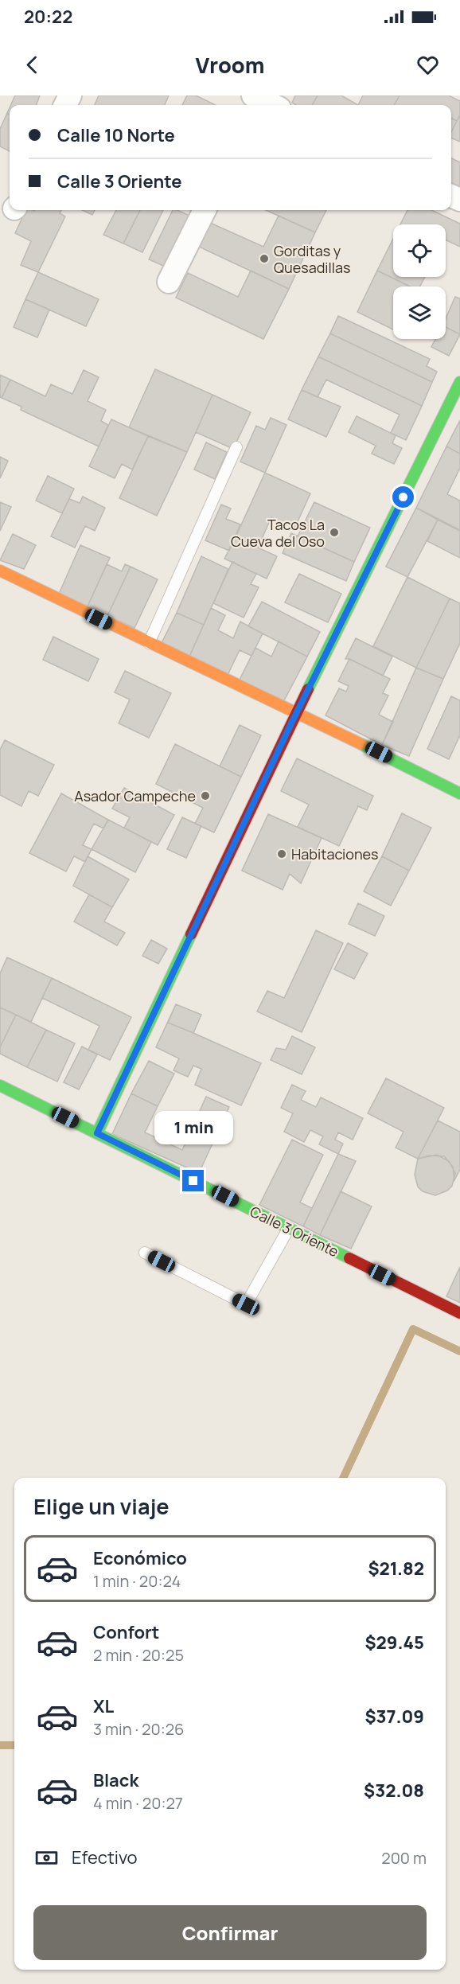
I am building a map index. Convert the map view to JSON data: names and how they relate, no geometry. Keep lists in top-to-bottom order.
{
  "streets": {
    "street": ["Calle 3 Oriente"]
  },
  "places": [
    "Gorditas y Quesadillas",
    "Tacos La Cueva del Oso",
    "Asador Campeche",
    "Habitaciones"
  ],
  "page": {
    "status": "20:22",
    "header": "Vroom",
    "banner": ["Calle 10 Norte", "Calle 3 Oriente"],
    "bubble": "1 min",
    "heading": "Elige un viaje",
    "list": [
      {
        "name": "Económico",
        "note": "1 min · 20:24",
        "value": "$21.82"
      },
      {
        "name": "Confort",
        "note": "2 min · 20:25",
        "value": "$29.45"
      },
      {
        "name": "XL",
        "note": "3 min · 20:26",
        "value": "$37.09"
      },
      {
        "name": "Black",
        "note": "4 min · 20:27",
        "value": "$32.08"
      }
    ],
    "pay": ["Efectivo", "200 m"],
    "buttons": "Confirmar"
  }
}
